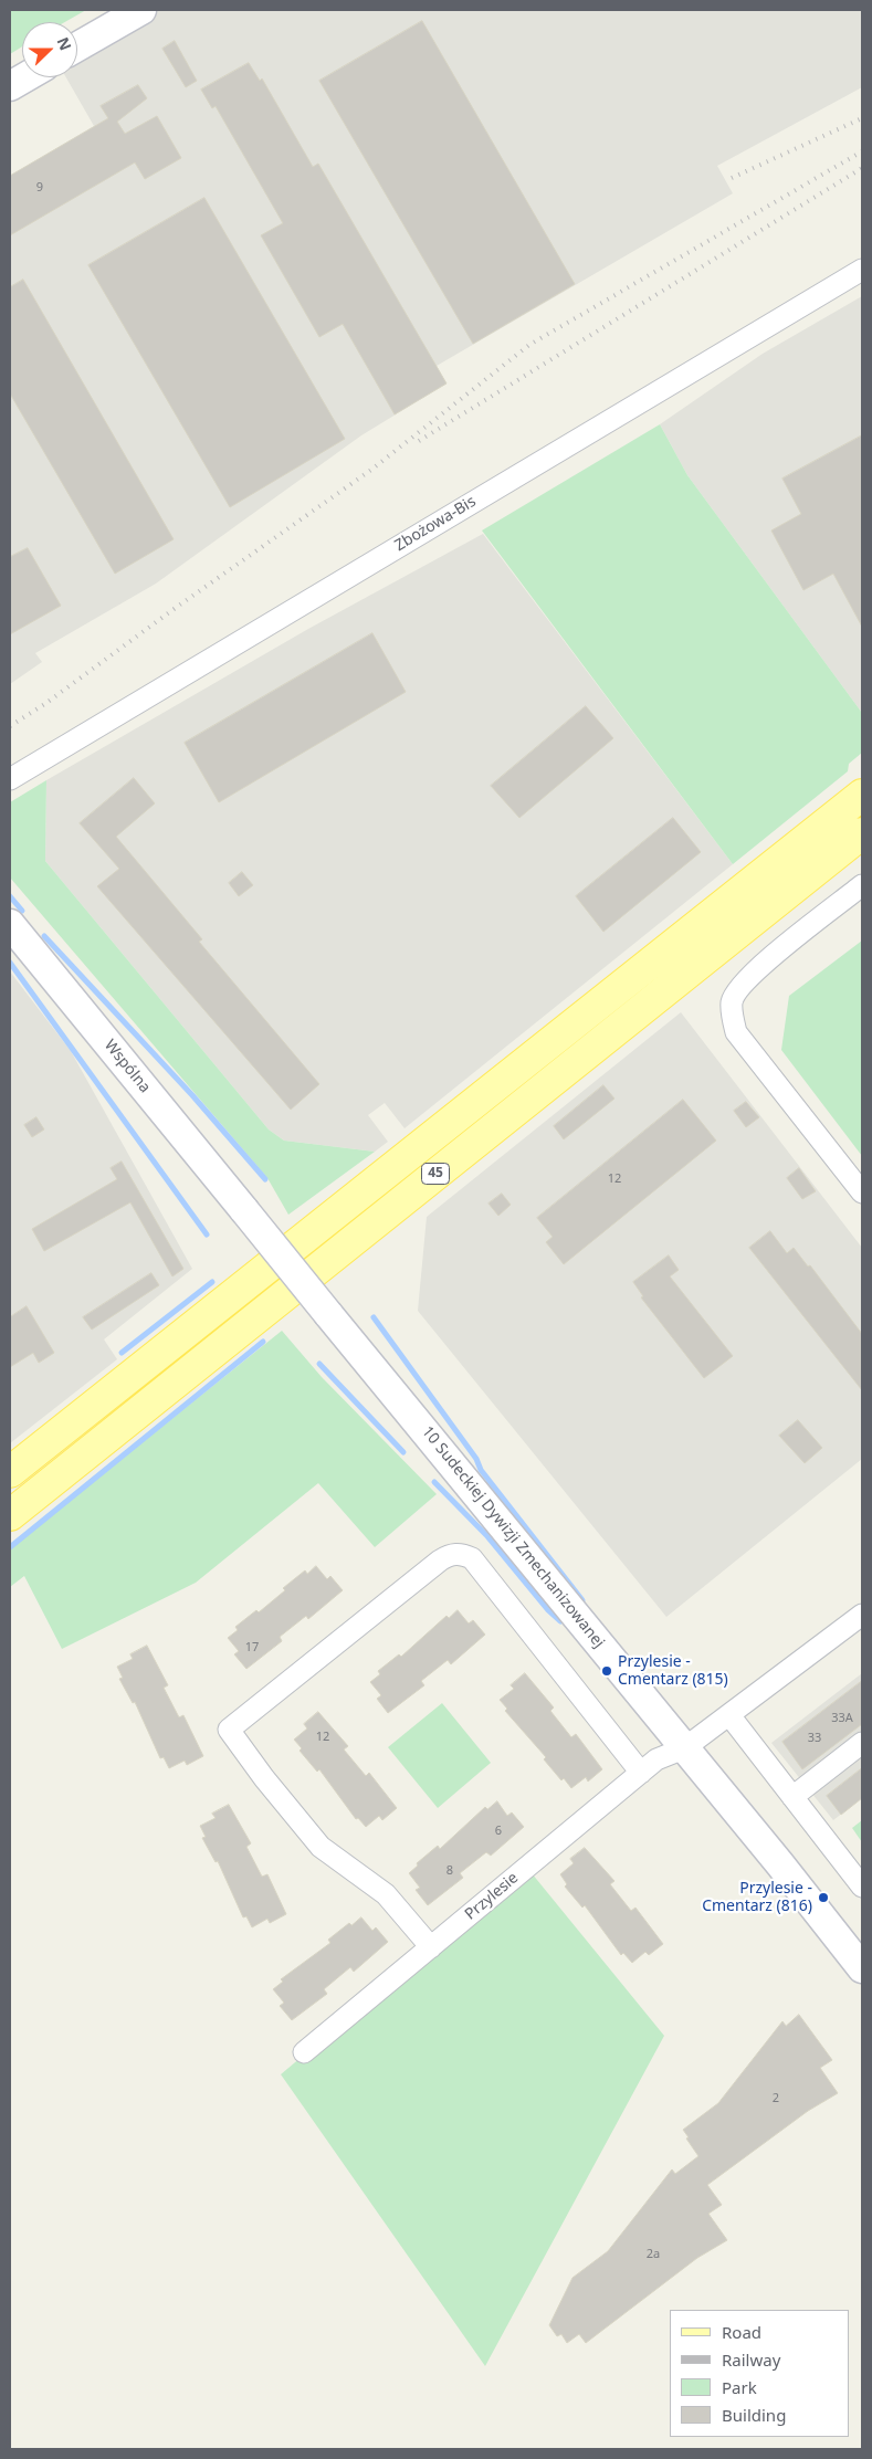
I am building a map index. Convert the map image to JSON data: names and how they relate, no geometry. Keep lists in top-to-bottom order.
{
  "streets": {
    "main road": ["45"],
    "street": [
      "Zbożowa-Bis",
      "Wspólna",
      "10 Sudeckiej Dywizji Zmechanizowanej",
      "Przylesie"
    ]
  },
  "crossings": [
    ["Wspólna", "10 Sudeckiej Dywizji Zmechanizowanej"],
    ["10 Sudeckiej Dywizji Zmechanizowanej", "Przylesie"]
  ],
  "places": ["Przylesie - Cmentarz (815)", "Przylesie - Cmentarz (816)"],
  "house_numbers": [
    "9",
    "12",
    "17",
    "33A",
    "12",
    "33",
    "6",
    "8",
    "2",
    "2a"
  ],
  "legend": [
    "Road",
    "Railway",
    "Park",
    "Building"
  ],
  "north": "right"
}
